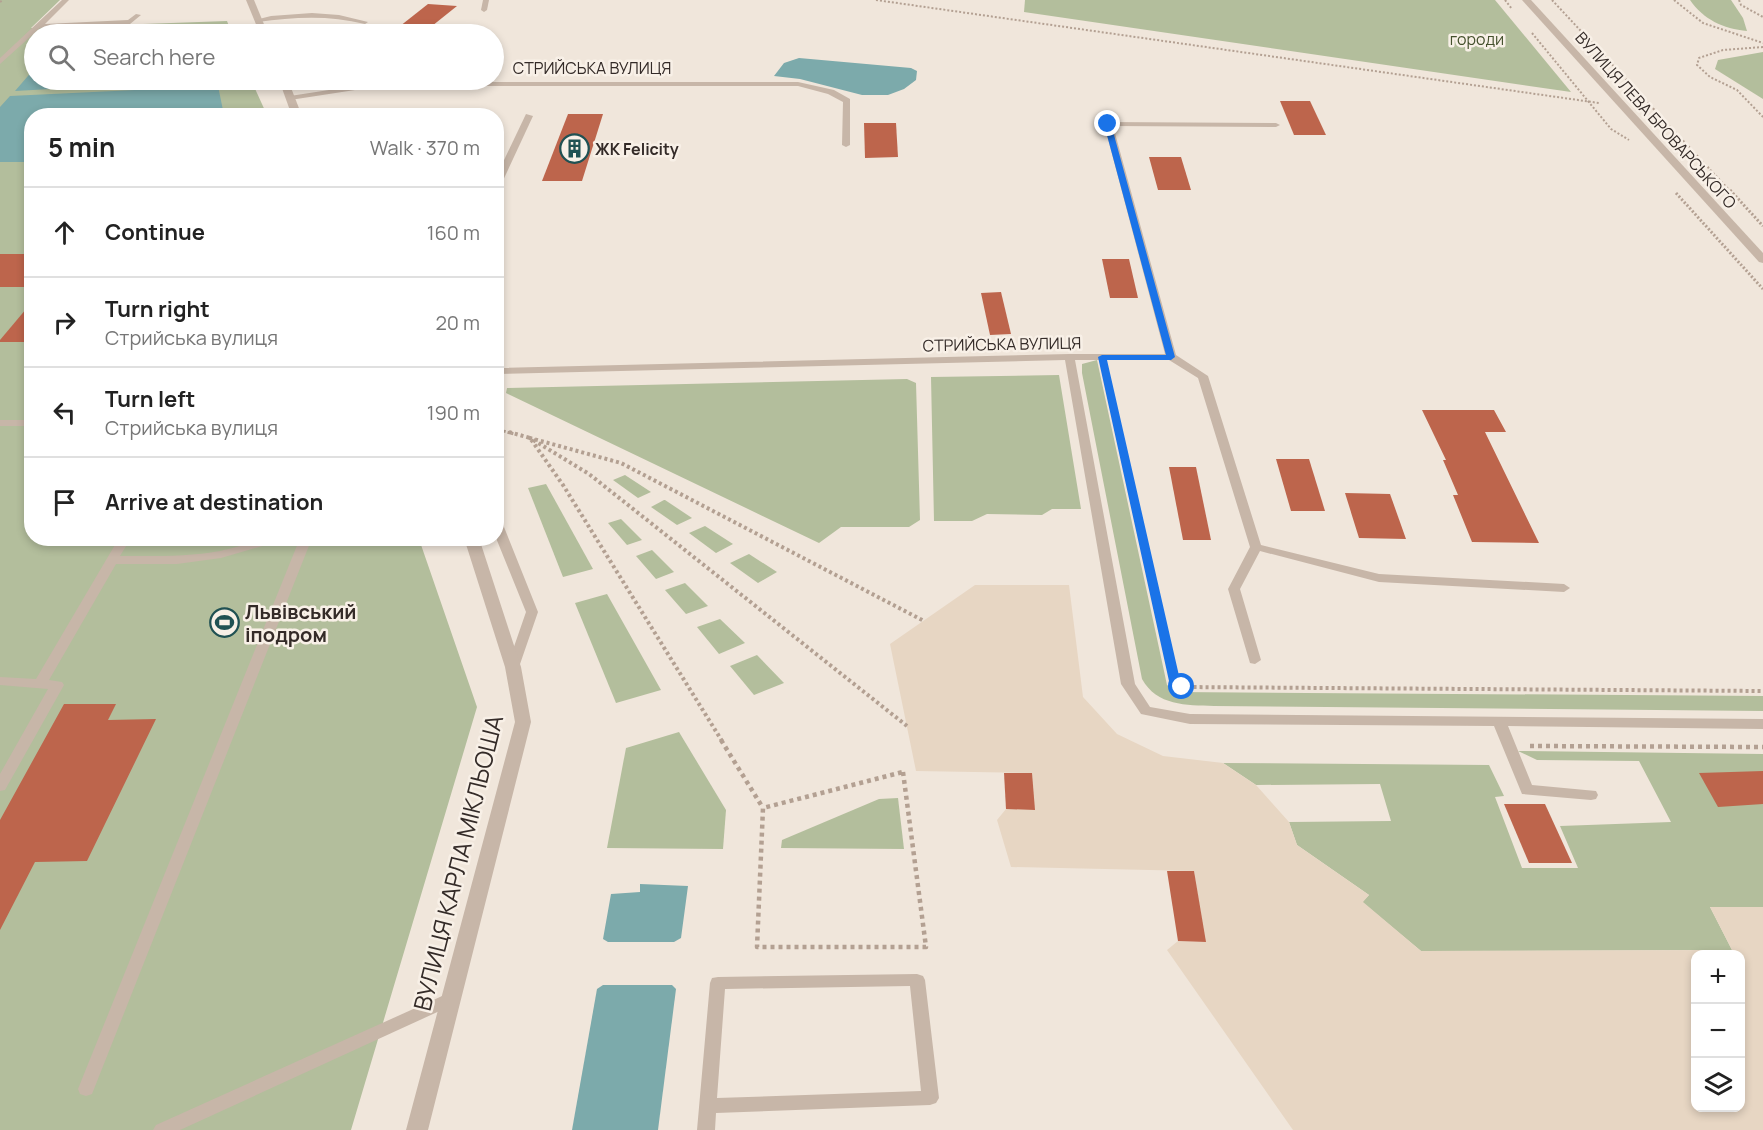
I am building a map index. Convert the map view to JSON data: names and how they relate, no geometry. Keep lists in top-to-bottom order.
{
  "streets": {
    "street": ["ВУЛИЦЯ ЛЕВА БРОВАРСЬКОГО", "ВУЛИЦЯ КАРЛА МІКЛЬОША"],
    "lane": ["СТРИЙСЬКА ВУЛИЦЯ"]
  },
  "parks": ["городи"],
  "places": {
    "building": ["ЖК Felicity"],
    "sports": ["Львівський іподром"]
  },
  "page": {
    "search": "Search here",
    "heading": ["5 min", "Walk · 370 m"],
    "list": [
      ["Continue", "160 m"],
      ["Turn right", "Стрийська вулиця", "20 m"],
      ["Turn left", "Стрийська вулиця", "190 m"],
      "Arrive at destination"
    ],
    "map_buttons": ["+", "−"]
  }
}
